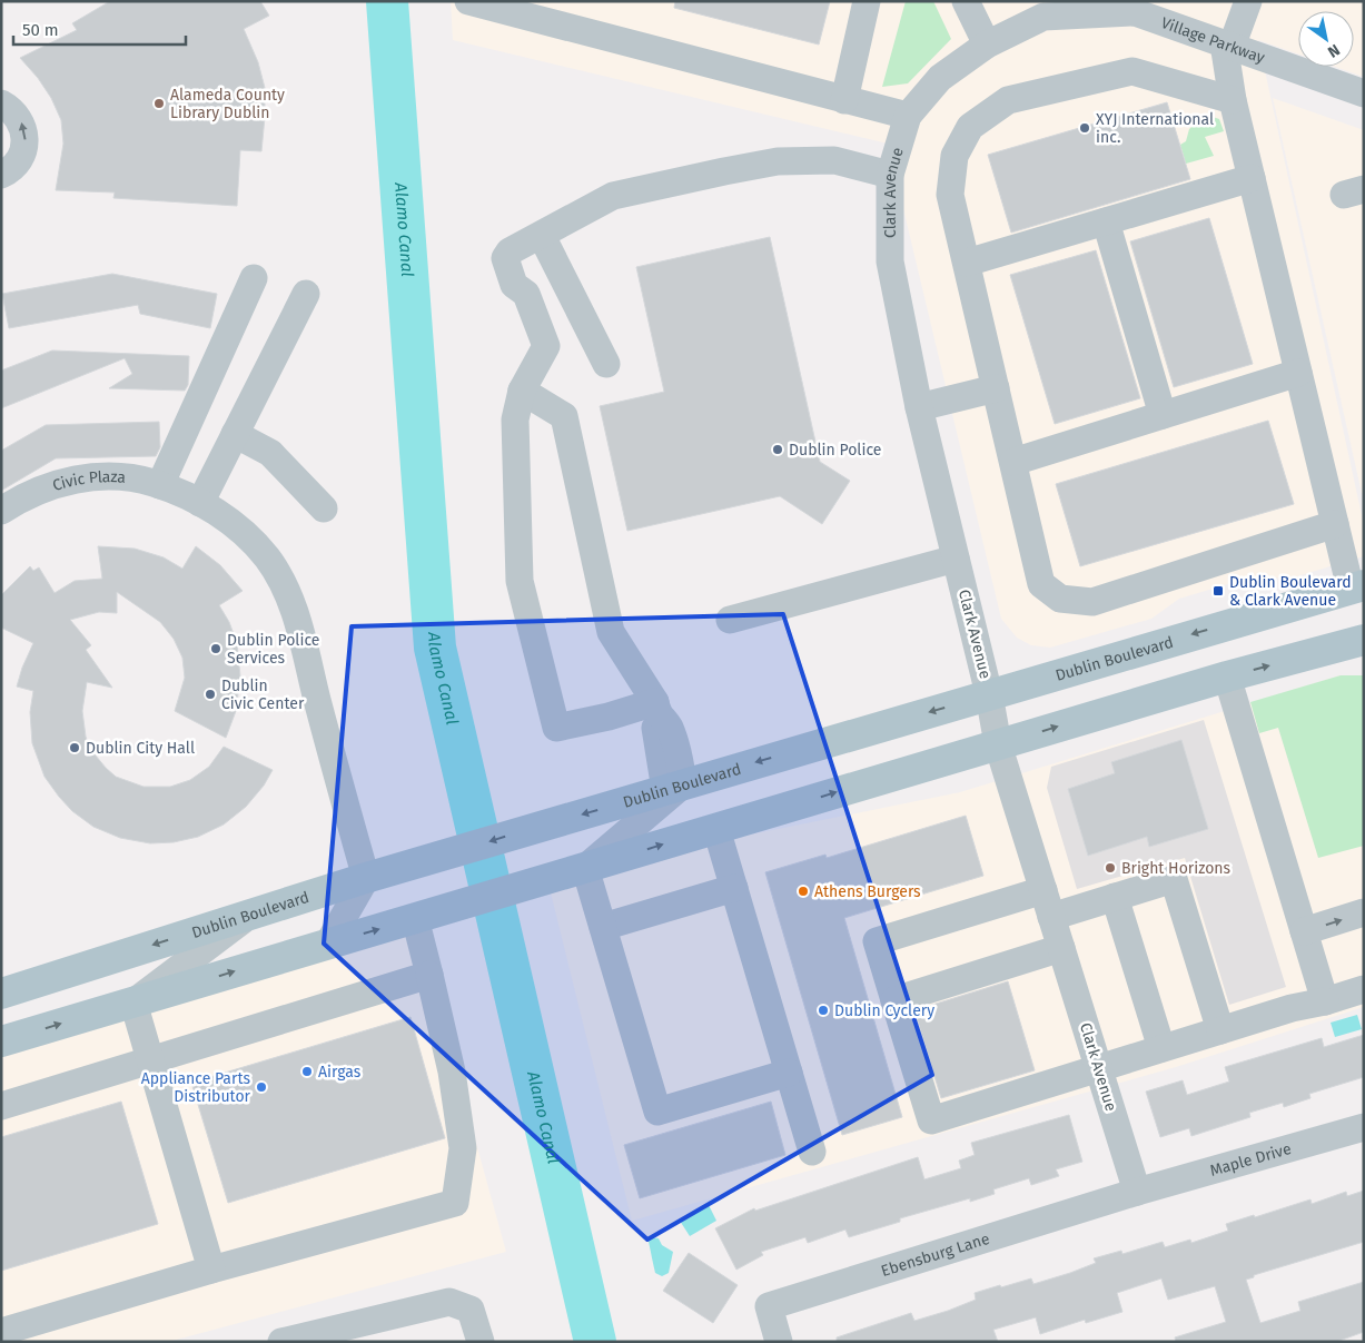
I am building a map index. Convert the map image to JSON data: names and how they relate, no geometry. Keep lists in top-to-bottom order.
{
  "streets": {
    "main road": ["Dublin Boulevard"],
    "street": [
      "Village Parkway",
      "Clark Avenue",
      "Civic Plaza",
      "Maple Drive",
      "Ebensburg Lane"
    ]
  },
  "crossings": [
    ["Village Parkway", "Clark Avenue"],
    ["Clark Avenue", "Dublin Boulevard"],
    ["Clark Avenue", "Maple Drive"],
    ["Clark Avenue", "Ebensburg Lane"],
    ["Civic Plaza", "Dublin Boulevard"],
    ["Maple Drive", "Ebensburg Lane"]
  ],
  "water": ["Alamo Canal"],
  "places": {
    "other": [
      "Alameda County Library Dublin",
      "XYJ International inc.",
      "Dublin Police",
      "Dublin Police Services",
      "Dublin Civic Center",
      "Dublin City Hall",
      "Bright Horizons",
      "Athens Burgers",
      "Dublin Cyclery",
      "Airgas",
      "Appliance Parts Distributor"
    ],
    "transit": ["Dublin Boulevard & Clark Avenue"]
  },
  "scale_bar": "50 m",
  "north": "bottom right"
}
